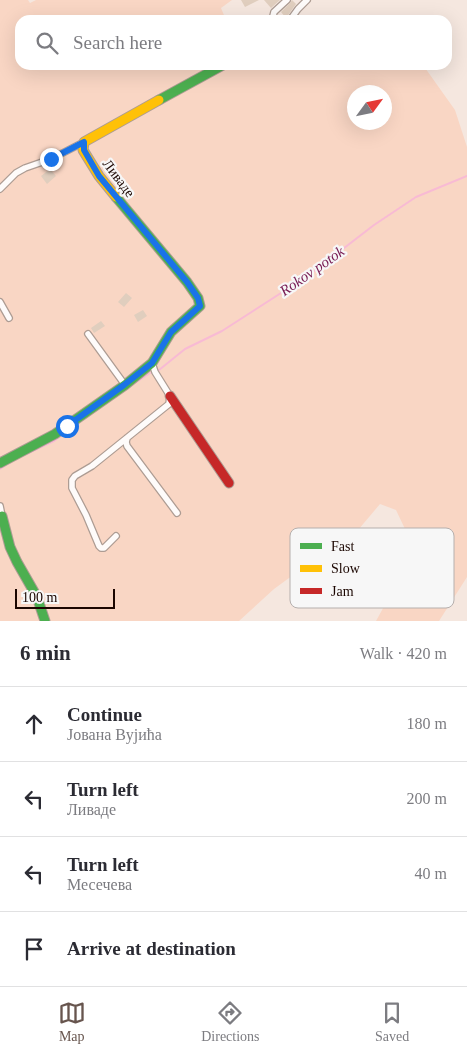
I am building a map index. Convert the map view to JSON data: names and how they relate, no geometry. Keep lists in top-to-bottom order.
{
  "streets": {
    "street": ["Ливаде"]
  },
  "water": ["Rokov potok"],
  "legend": ["Fast", "Slow", "Jam"],
  "scale_bar": "100 m",
  "north": "top right",
  "page": {
    "search": "Search here",
    "scale": "100 m",
    "heading": ["6 min", "Walk · 420 m"],
    "list": [
      ["Continue", "Јована Вујића", "180 m"],
      ["Turn left", "Ливаде", "200 m"],
      ["Turn left", "Месечева", "40 m"],
      "Arrive at destination"
    ],
    "nav": ["Map", "Directions", "Saved"]
  }
}
